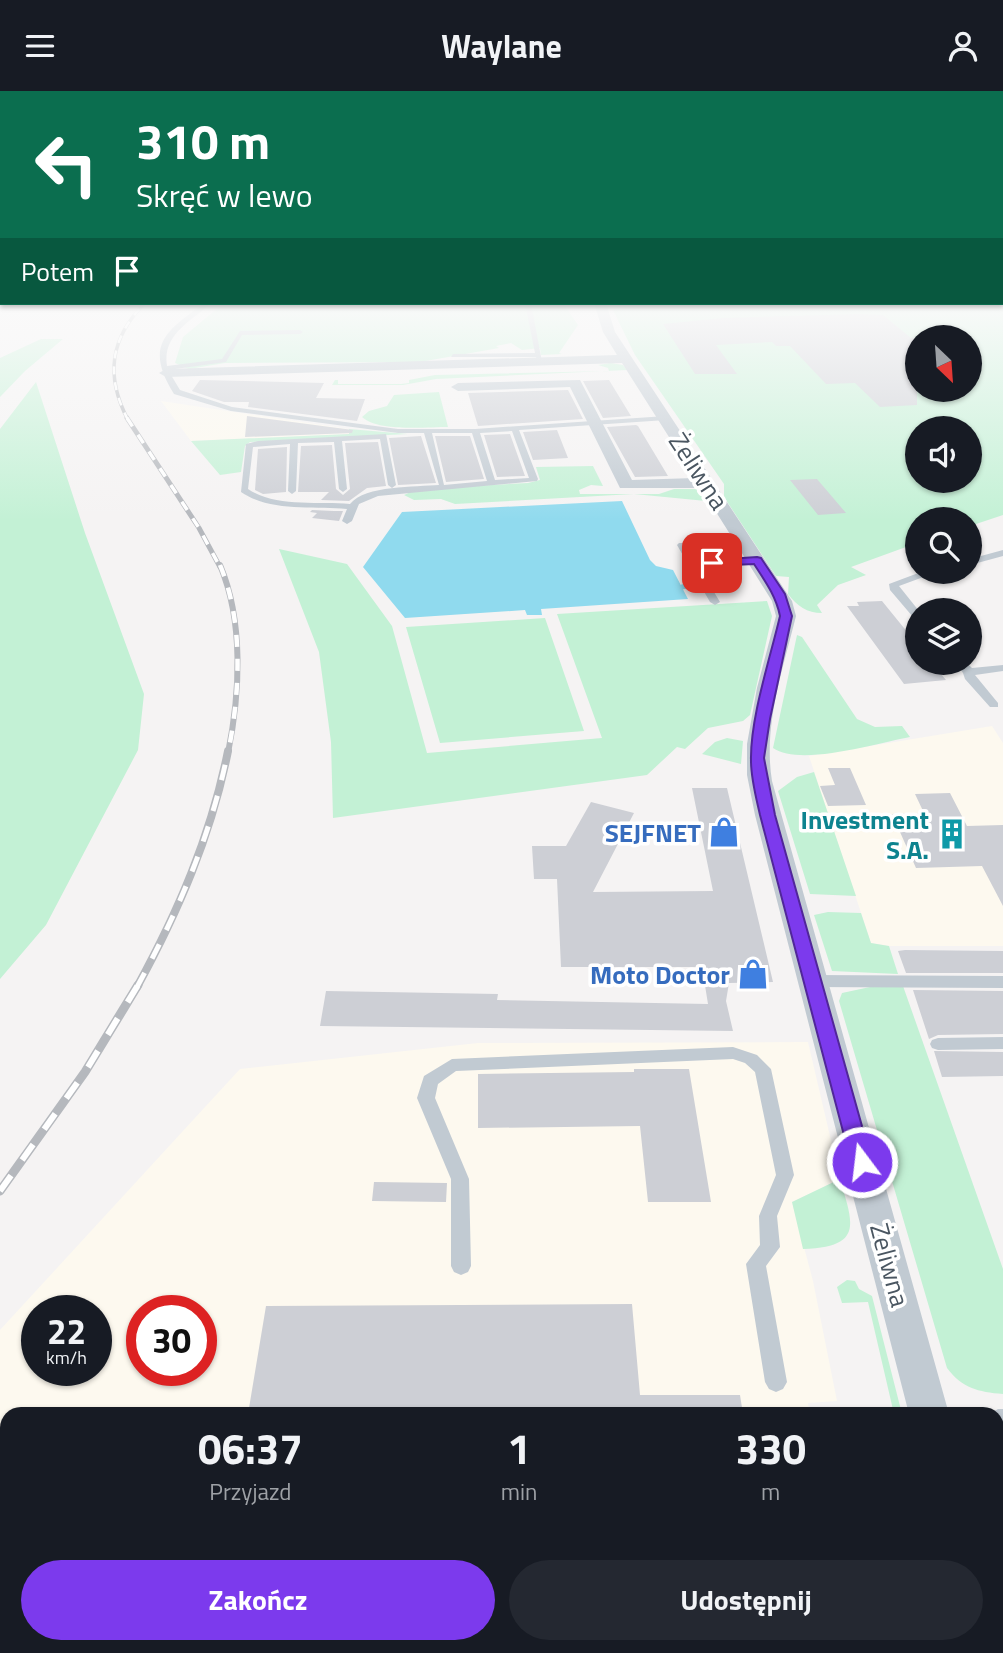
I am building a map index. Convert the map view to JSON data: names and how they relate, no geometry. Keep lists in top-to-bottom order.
{
  "streets": {
    "street": ["Żeliwna"]
  },
  "places": {
    "shop": ["SEJFNET", "Moto Doctor"],
    "building": ["Investment S.A."]
  },
  "north": "bottom right",
  "page": {
    "header": "Waylane",
    "turn": ["310 m", "Skręć w lewo"],
    "then": "Potem",
    "speed": "22 km/h",
    "limit": "30",
    "eta": [
      "06:37",
      "Przyjazd",
      "1",
      "min",
      "330",
      "m"
    ],
    "buttons": ["Zakończ", "Udostępnij"]
  }
}
